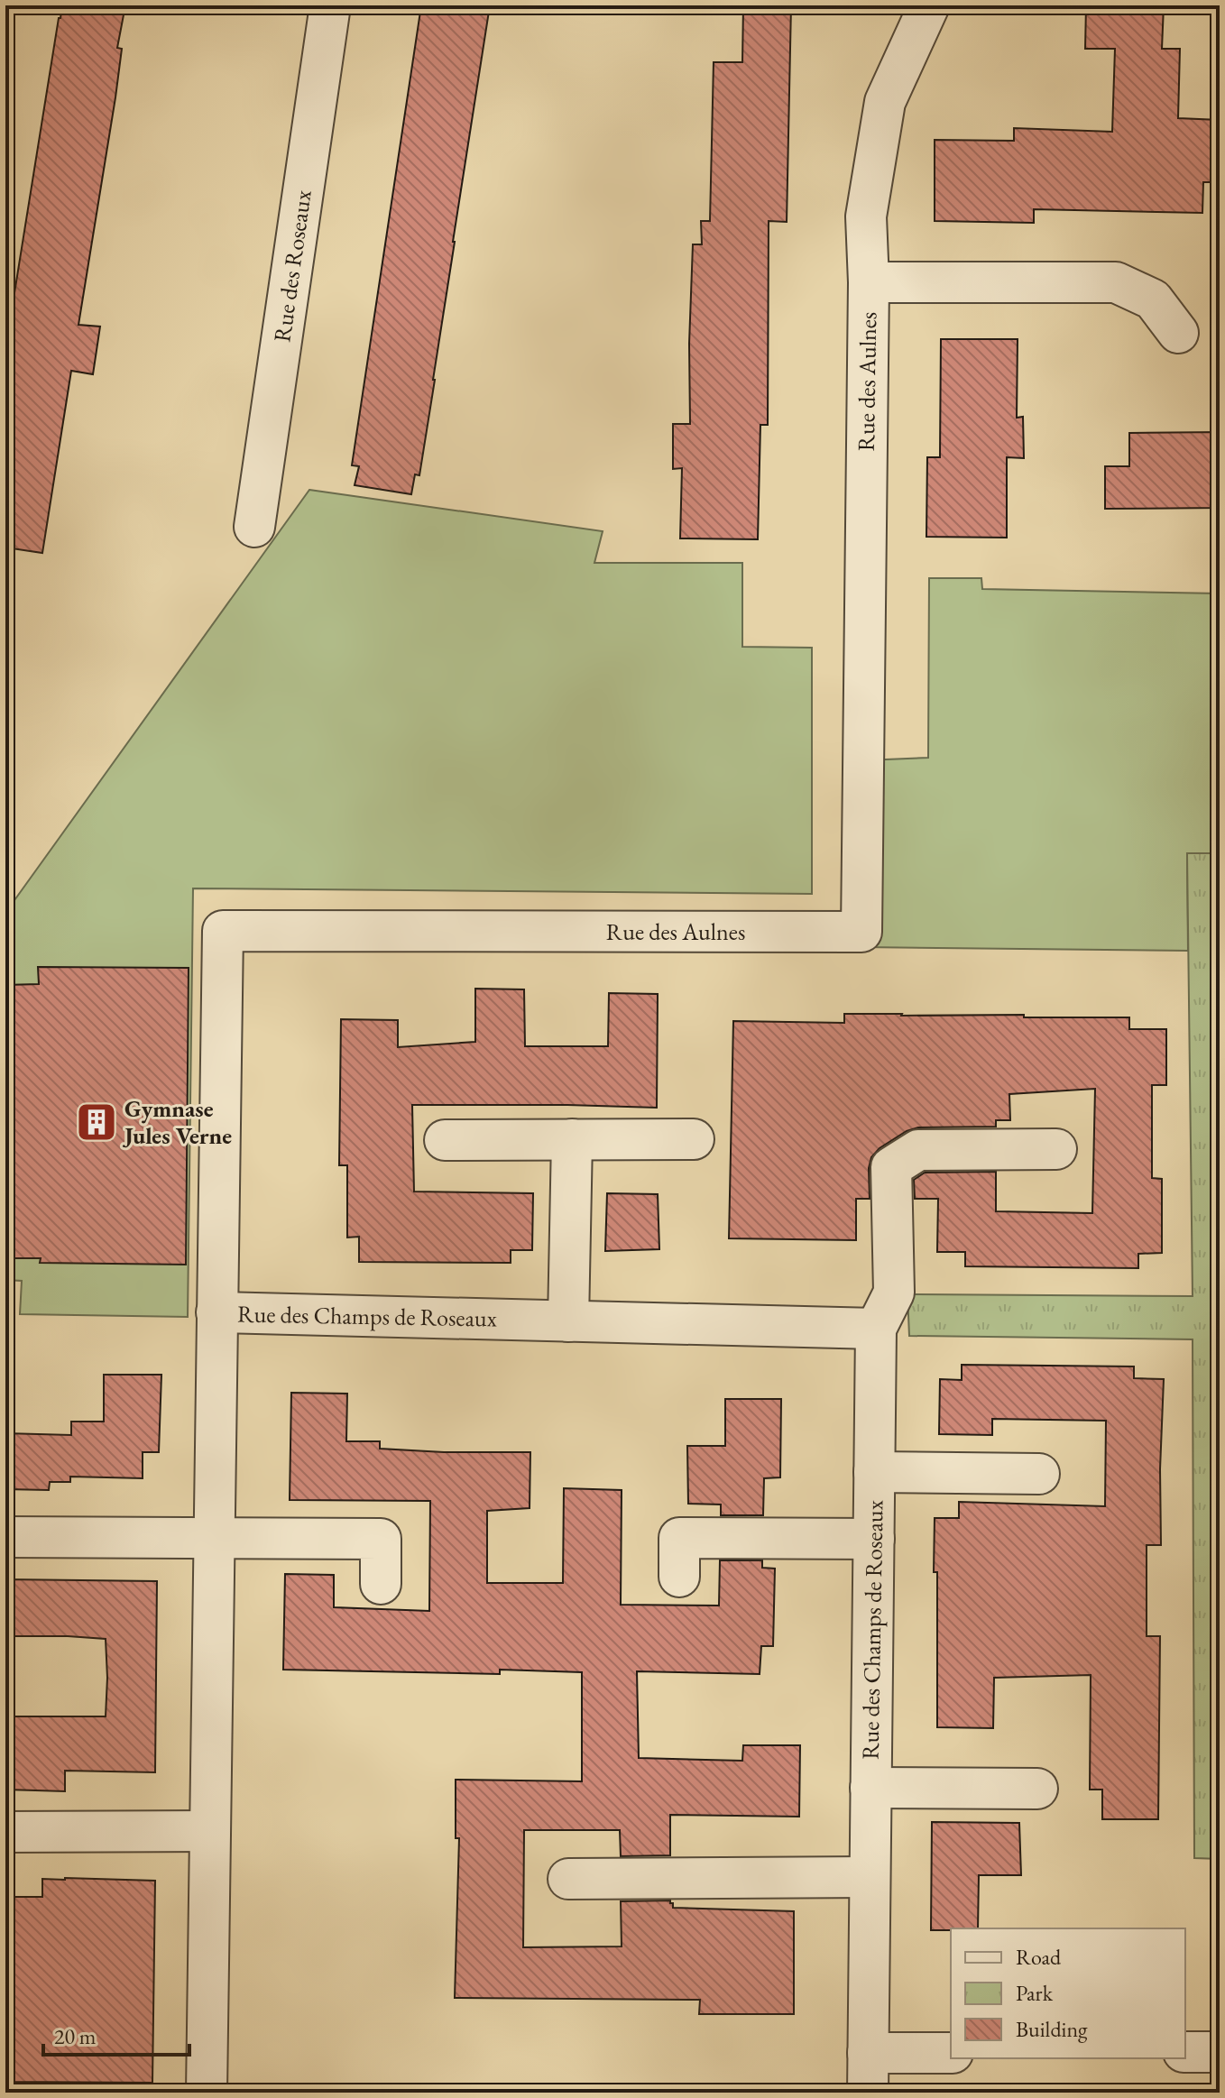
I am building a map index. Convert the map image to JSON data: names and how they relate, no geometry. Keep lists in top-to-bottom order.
{
  "streets": {
    "street": ["Rue des Roseaux", "Rue des Aulnes", "Rue des Champs de Roseaux"]
  },
  "crossings": [
    ["Rue des Aulnes", "Rue des Champs de Roseaux"]
  ],
  "places": {
    "building": ["Gymnase Jules Verne"]
  },
  "legend": ["Road", "Park", "Building"],
  "scale_bar": "20 m"
}
